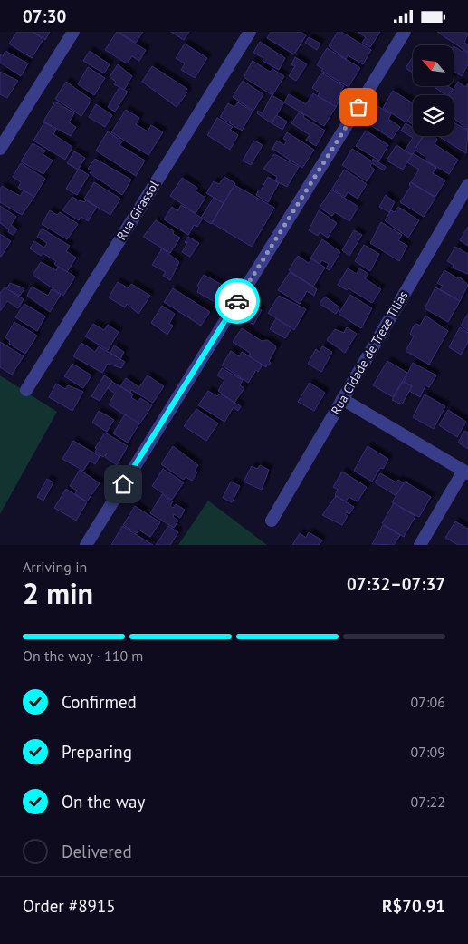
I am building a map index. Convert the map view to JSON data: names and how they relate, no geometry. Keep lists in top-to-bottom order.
{
  "streets": {
    "street": ["Rua Girassol", "Rua Cidade de Treze Tílias"]
  },
  "north": "top left",
  "page": {
    "status": "07:30",
    "heading": ["2 min", "Arriving in", "07:32–07:37"],
    "panel": ["Order #8915", "R$70.91"],
    "bar": "On the way · 110 m",
    "list": [
      ["Confirmed", "07:06"],
      ["Preparing", "07:09"],
      ["On the way", "07:22"],
      "Delivered"
    ]
  }
}
